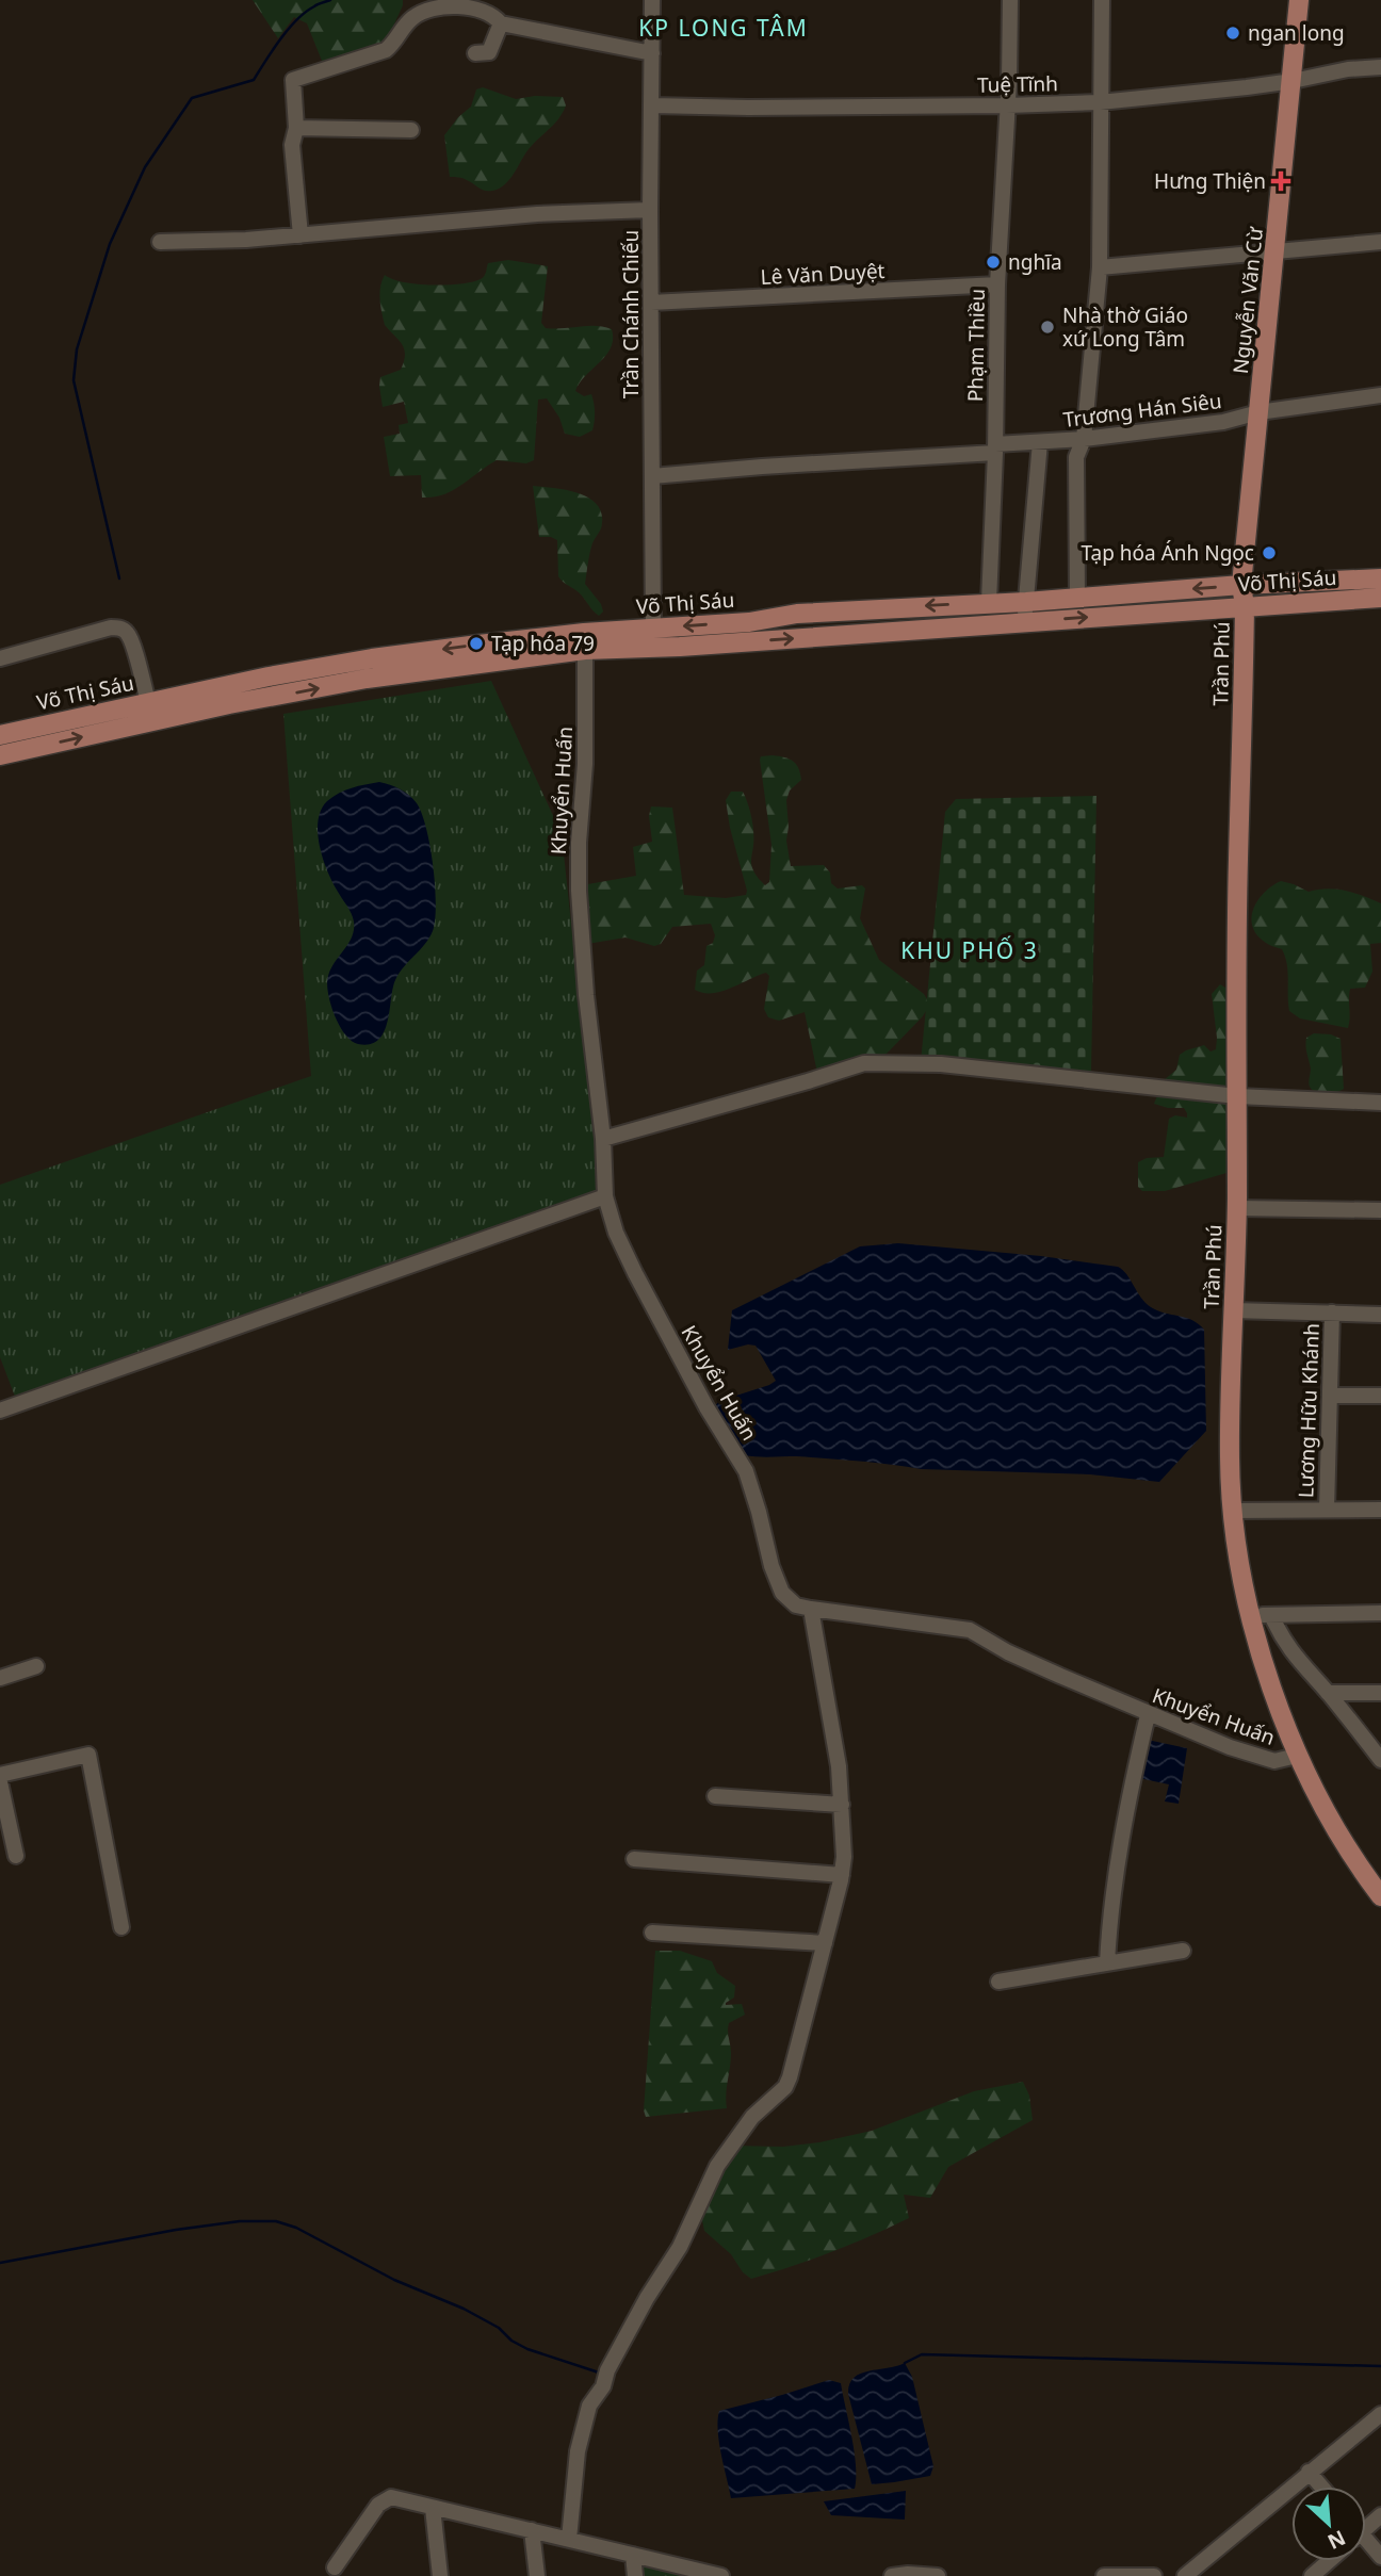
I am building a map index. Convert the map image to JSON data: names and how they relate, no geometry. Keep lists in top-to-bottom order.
{
  "streets": {
    "main road": ["Nguyễn Văn Cừ", "Võ Thị Sáu", "Trần Phú"],
    "street": [
      "Tuệ Tĩnh",
      "Lê Văn Duyệt",
      "Trần Chánh Chiếu",
      "Phạm Thiều",
      "Trương Hán Siêu",
      "Khuyển Huấn",
      "Lương Hữu Khánh"
    ]
  },
  "crossings": [
    ["Tuệ Tĩnh", "Nguyễn Văn Cừ"],
    ["Tuệ Tĩnh", "Trần Chánh Chiếu"],
    ["Tuệ Tĩnh", "Phạm Thiều"],
    ["Lê Văn Duyệt", "Trần Chánh Chiếu"],
    ["Lê Văn Duyệt", "Phạm Thiều"],
    ["Nguyễn Văn Cừ", "Trương Hán Siêu"],
    ["Nguyễn Văn Cừ", "Võ Thị Sáu"],
    ["Nguyễn Văn Cừ", "Trần Phú"],
    ["Trần Chánh Chiếu", "Trương Hán Siêu"],
    ["Trần Chánh Chiếu", "Võ Thị Sáu"],
    ["Phạm Thiều", "Trương Hán Siêu"],
    ["Phạm Thiều", "Võ Thị Sáu"],
    ["Võ Thị Sáu", "Trần Phú"],
    ["Võ Thị Sáu", "Khuyển Huấn"],
    ["Trần Phú", "Khuyển Huấn"]
  ],
  "districts": ["KP LONG TÂM", "KHU PHỐ 3"],
  "places": {
    "other": [
      "ngan long",
      "nghĩa",
      "Nhà thờ Giáo xứ Long Tâm",
      "Tạp hóa Ánh Ngọc",
      "Tạp hóa 79"
    ],
    "health": ["Hưng Thiện"]
  },
  "north": "bottom right"
}
